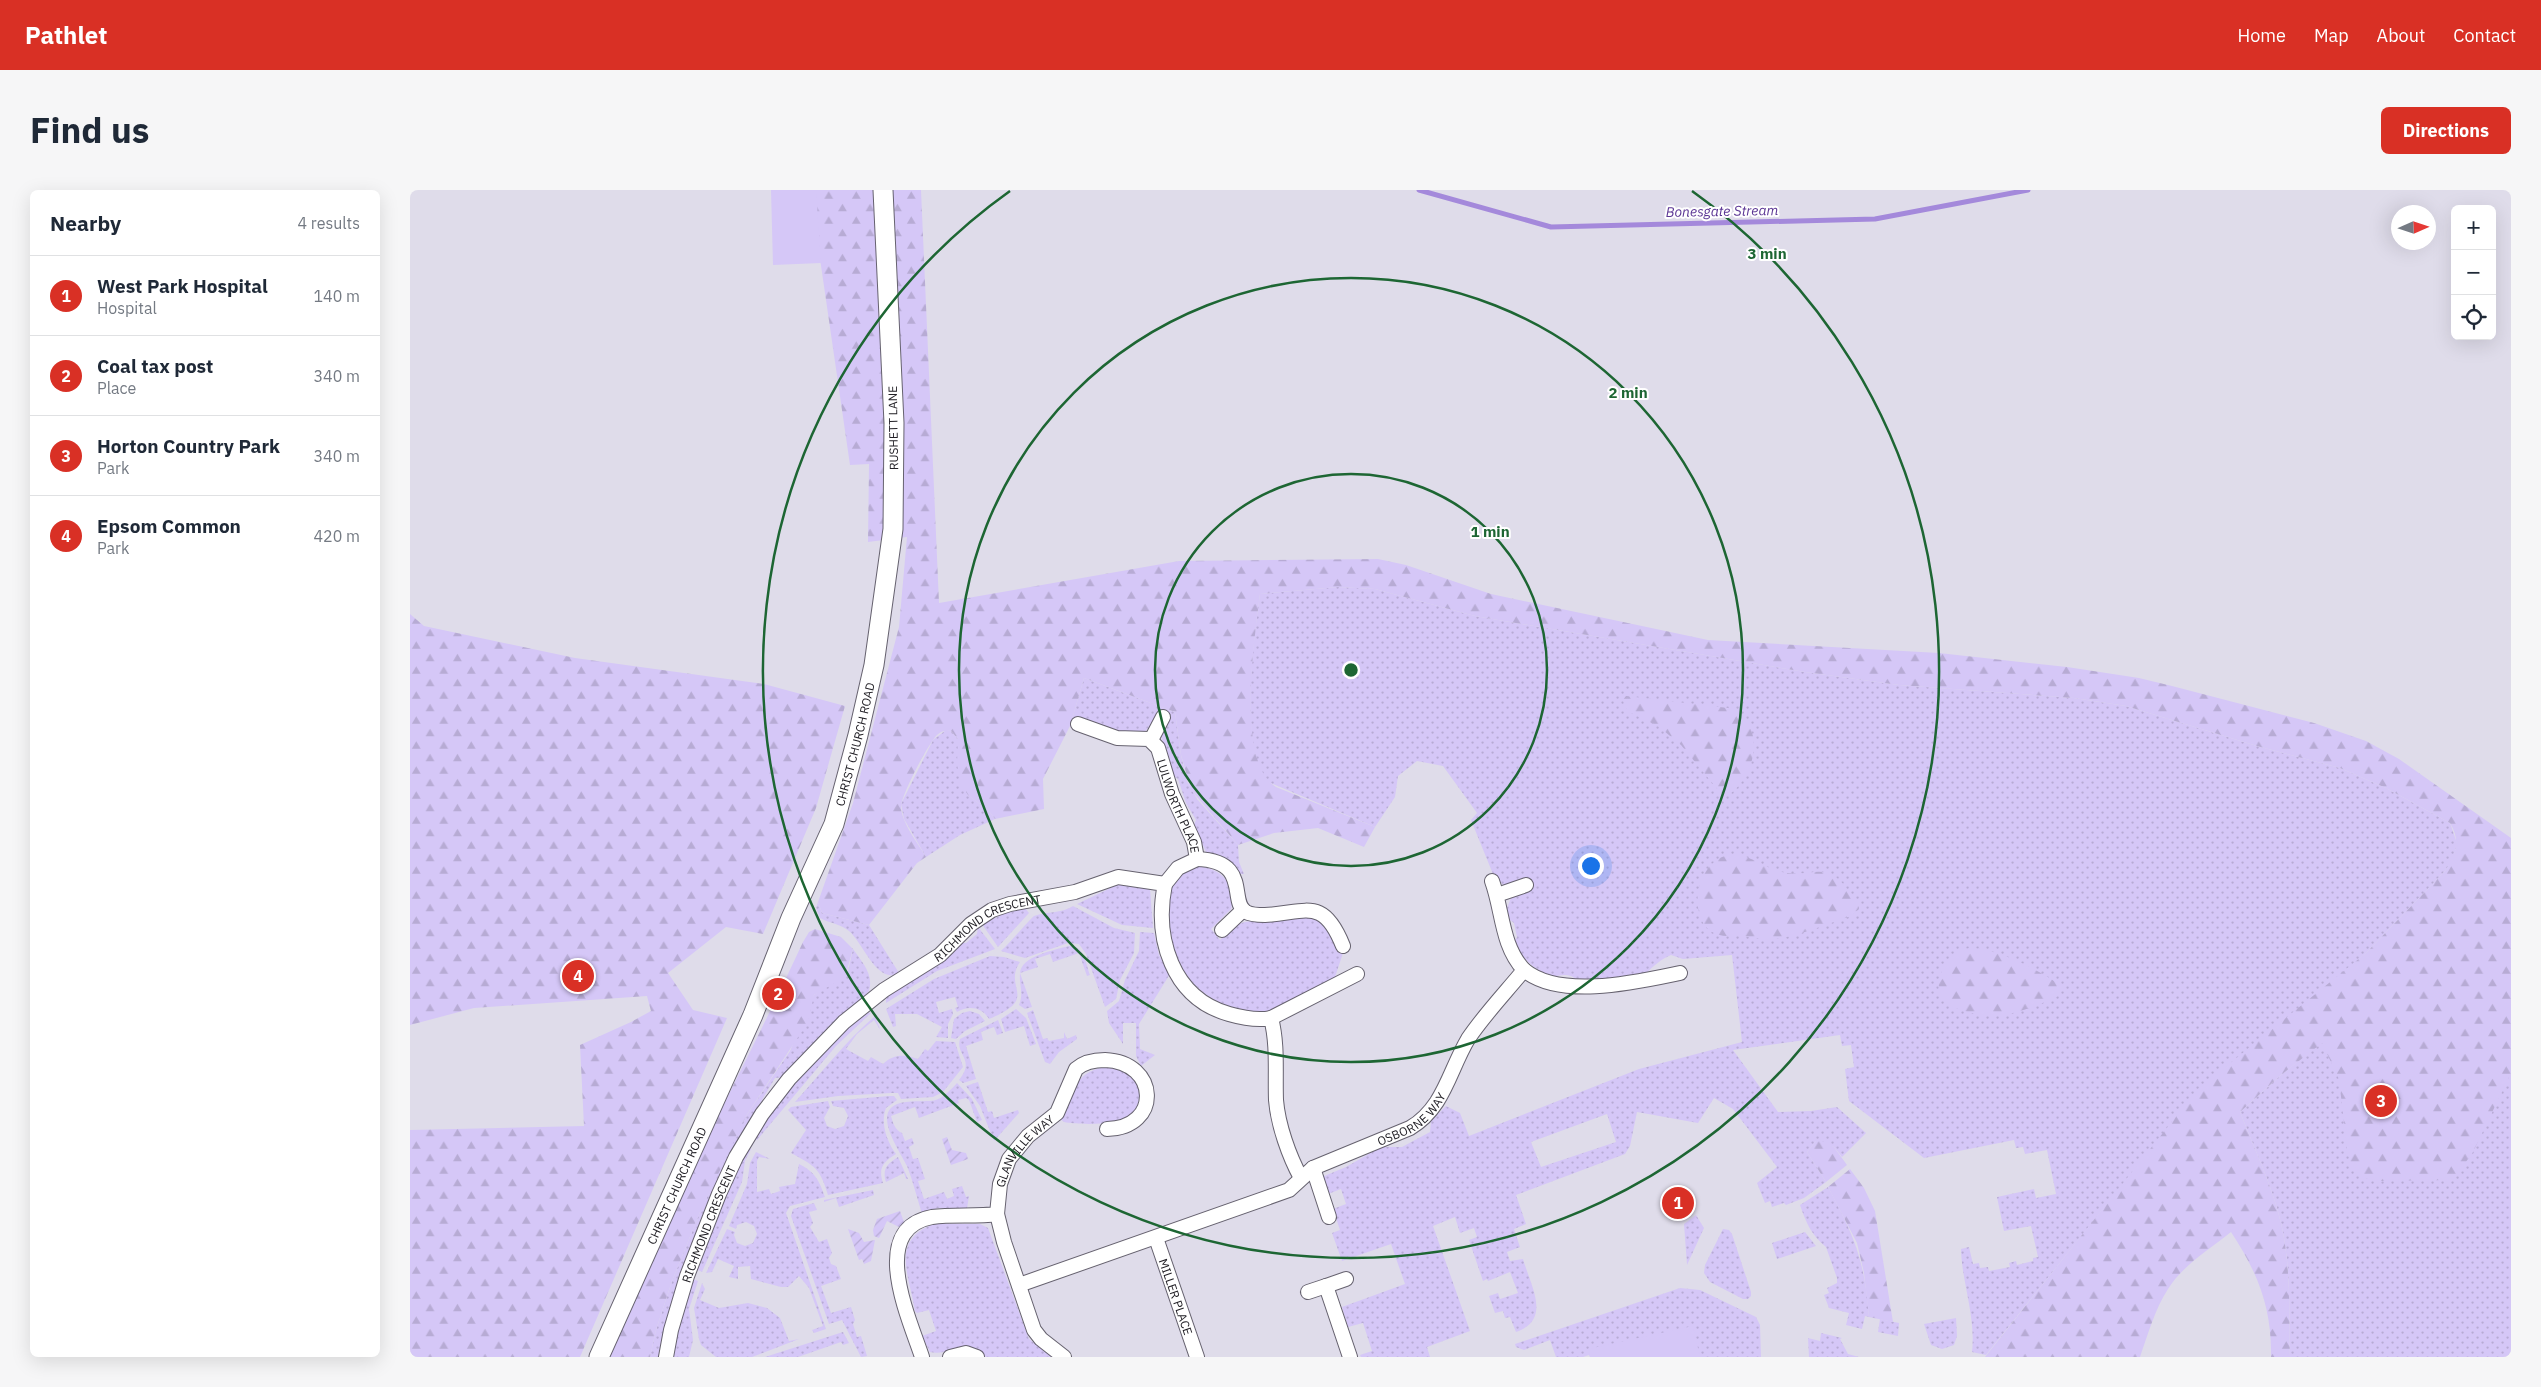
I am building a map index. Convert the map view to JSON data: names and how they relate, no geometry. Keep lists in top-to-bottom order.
{
  "streets": {
    "main road": ["RUSHETT LANE", "CHRIST CHURCH ROAD"],
    "street": [
      "LULWORTH PLACE",
      "RICHMOND CRESCENT",
      "OSBORNE WAY",
      "GLANVILLE WAY",
      "MILLER PLACE"
    ]
  },
  "crossings": [
    ["RUSHETT LANE", "CHRIST CHURCH ROAD"],
    ["LULWORTH PLACE", "RICHMOND CRESCENT"],
    ["OSBORNE WAY", "MILLER PLACE"]
  ],
  "water": ["Bonesgate Stream"],
  "north": "right",
  "page": {
    "header": "Pathlet",
    "nav": [
      "Home",
      "Map",
      "About",
      "Contact"
    ],
    "title": "Find us",
    "buttons": "Directions",
    "heading": ["Nearby", "4 results"],
    "map_buttons": ["+", "−"],
    "list": [
      {
        "mark": "1",
        "name": "West Park Hospital",
        "note": "Hospital",
        "value": "140 m"
      },
      {
        "mark": "2",
        "name": "Coal tax post",
        "note": "Place",
        "value": "340 m"
      },
      {
        "mark": "3",
        "name": "Horton Country Park",
        "note": "Park",
        "value": "340 m"
      },
      {
        "mark": "4",
        "name": "Epsom Common",
        "note": "Park",
        "value": "420 m"
      }
    ],
    "pins": [
      "4",
      "2",
      "3",
      "1"
    ]
  },
  "rings": ["3 min", "2 min", "1 min"]
}
